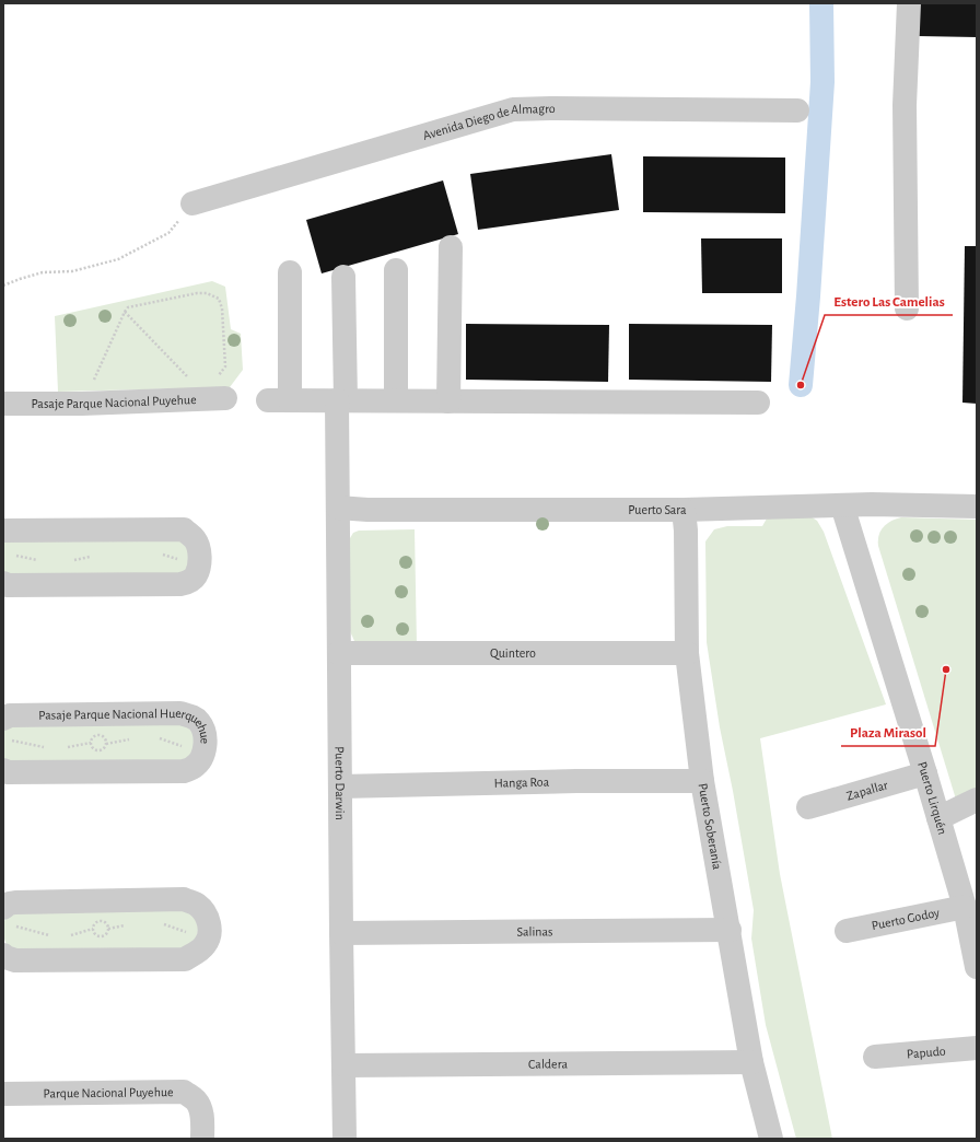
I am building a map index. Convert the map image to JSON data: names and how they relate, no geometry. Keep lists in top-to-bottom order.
{
  "streets": {
    "street": [
      "Avenida Diego de Almagro",
      "Pasaje Parque Nacional Puyehue",
      "Puerto Sara",
      "Quintero",
      "Pasaje Parque Nacional Huerquehue",
      "Hanga Roa",
      "Puerto Darwin",
      "Zapallar",
      "Puerto Lirquén",
      "Puerto Soberanía",
      "Puerto Godoy",
      "Salinas",
      "Papudo",
      "Caldera",
      "Parque Nacional Puyehue"
    ]
  },
  "crossings": [
    ["Puerto Sara", "Puerto Darwin"],
    ["Puerto Sara", "Puerto Lirquén"],
    ["Puerto Sara", "Puerto Soberanía"],
    ["Quintero", "Puerto Darwin"],
    ["Quintero", "Puerto Soberanía"],
    ["Hanga Roa", "Puerto Darwin"],
    ["Hanga Roa", "Puerto Soberanía"],
    ["Puerto Darwin", "Salinas"],
    ["Puerto Darwin", "Caldera"],
    ["Zapallar", "Puerto Lirquén"],
    ["Puerto Lirquén", "Puerto Godoy"],
    ["Puerto Soberanía", "Salinas"],
    ["Puerto Soberanía", "Caldera"]
  ],
  "places": ["Estero Las Camelias", "Plaza Mirasol"]
}
